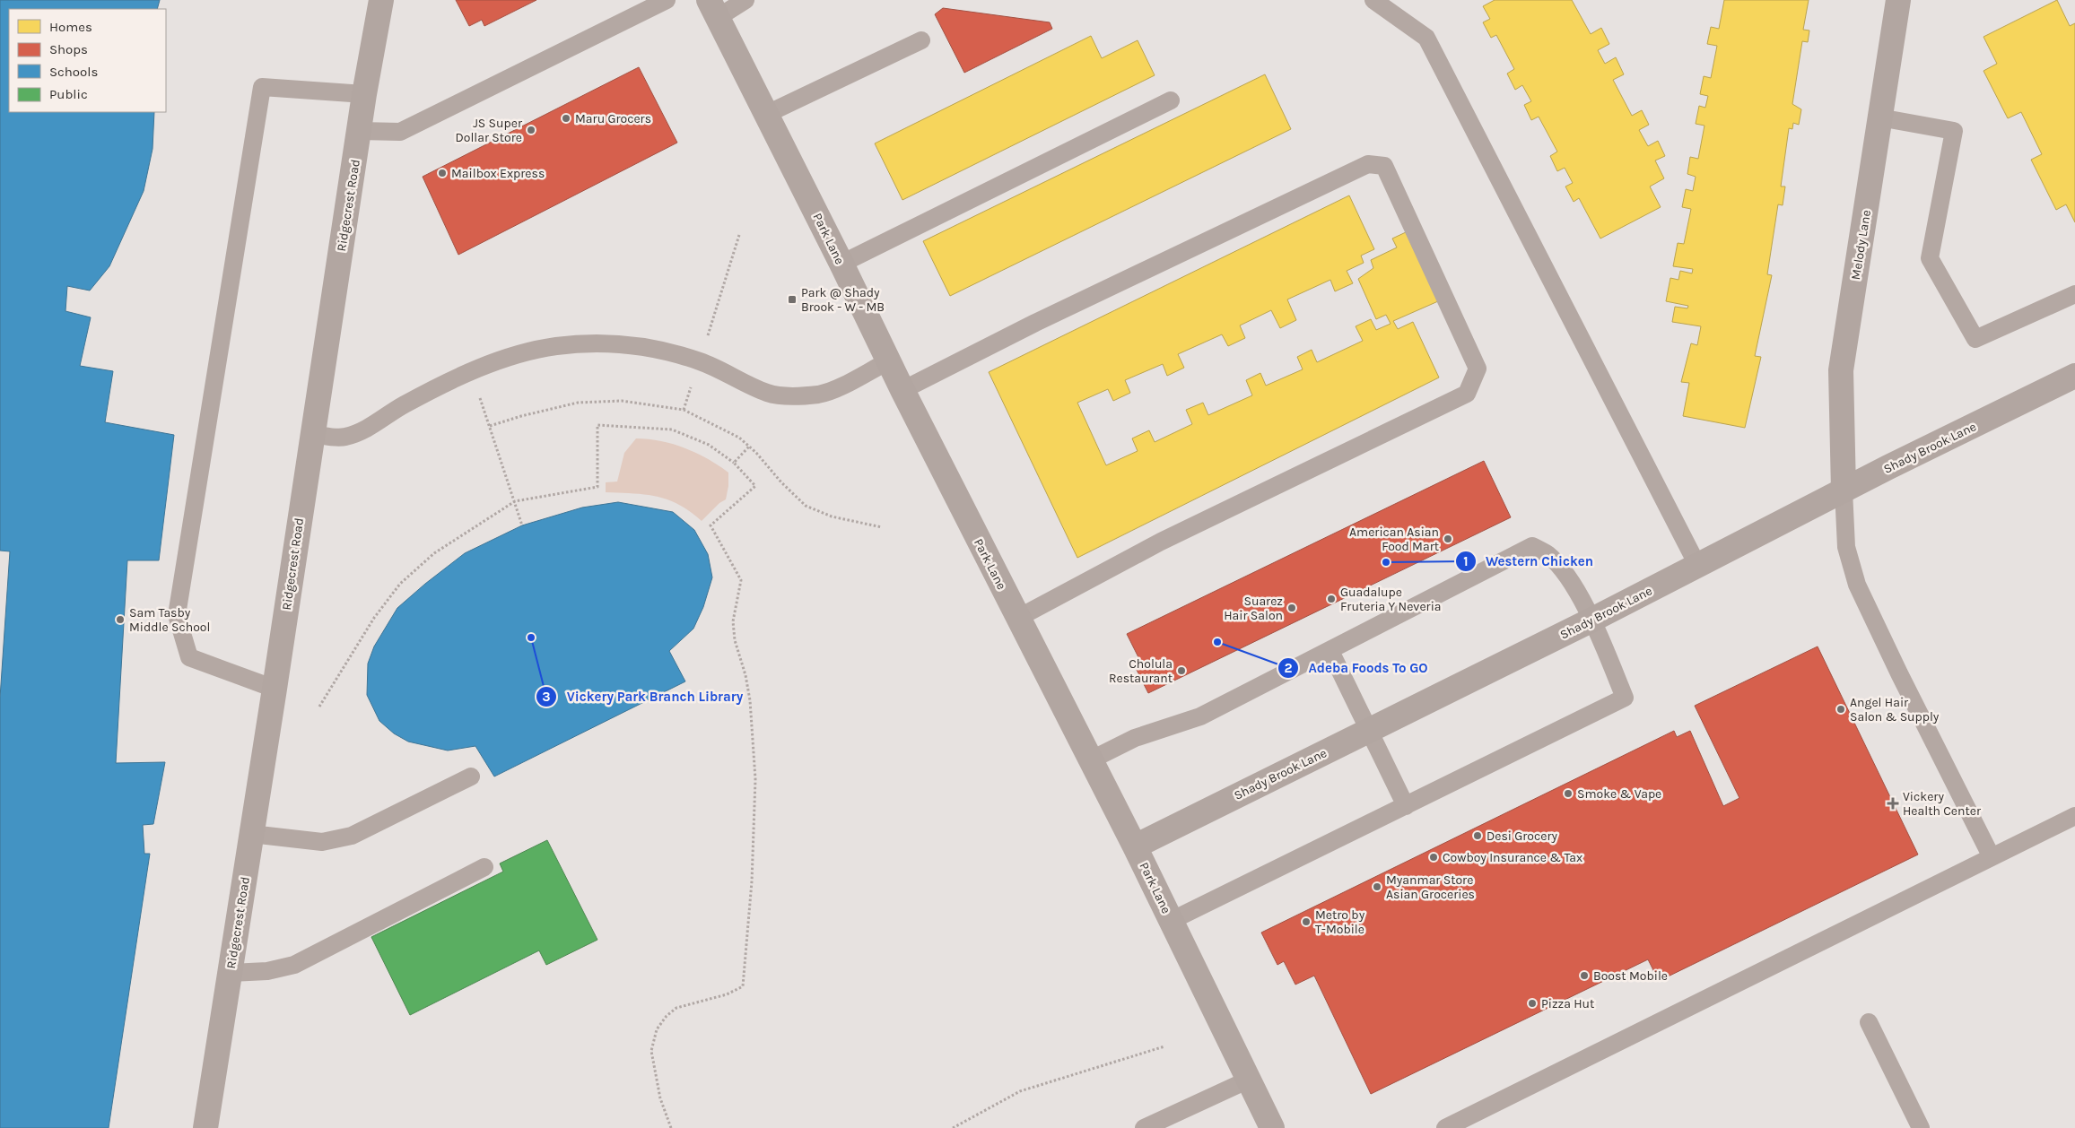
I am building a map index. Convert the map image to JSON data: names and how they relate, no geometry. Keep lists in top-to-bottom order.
{
  "streets": {
    "street": [
      "Ridgecrest Road",
      "Park Lane",
      "Melody Lane",
      "Shady Brook Lane"
    ]
  },
  "crossings": [
    ["Park Lane", "Shady Brook Lane"],
    ["Melody Lane", "Shady Brook Lane"]
  ],
  "places": {
    "other": [
      "Maru Grocers",
      "JS Super Dollar Store",
      "Mailbox Express",
      "American Asian Food Mart",
      "Western Chicken",
      "Guadalupe Fruteria Y Neveria",
      "Suarez Hair Salon",
      "Sam Tasby Middle School",
      "Vickery Park Branch Library",
      "Adeba Foods To GO",
      "Cholula Restaurant",
      "Angel Hair Salon & Supply",
      "Smoke & Vape",
      "Desi Grocery",
      "Cowboy Insurance & Tax",
      "Myanmar Store Asian Groceries",
      "Metro by T-Mobile",
      "Boost Mobile",
      "Pizza Hut"
    ],
    "transit": ["Park @ Shady Brook - W - MB"],
    "health": ["Vickery Health Center"]
  },
  "legend": [
    "Homes",
    "Shops",
    "Schools",
    "Public"
  ]
}
